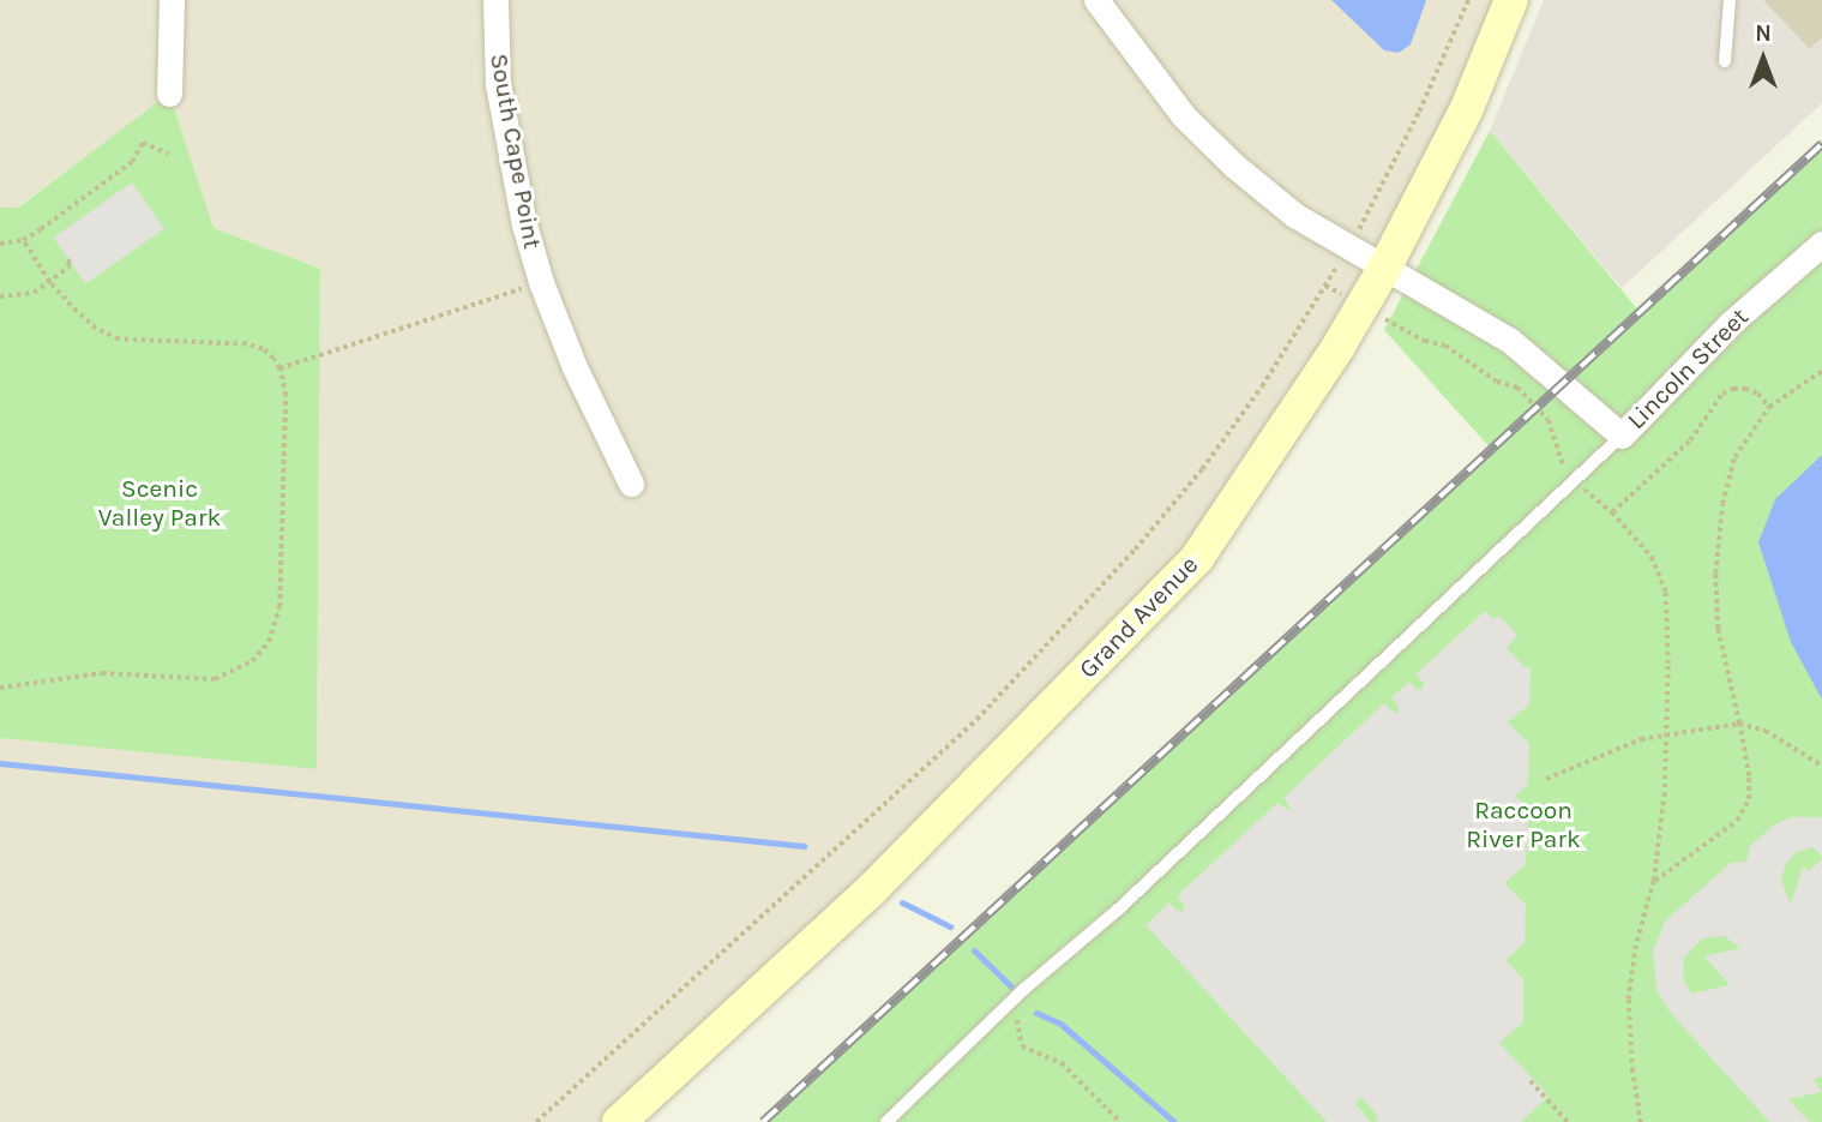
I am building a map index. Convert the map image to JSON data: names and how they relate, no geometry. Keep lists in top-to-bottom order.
{
  "streets": {
    "main road": ["Grand Avenue"],
    "street": ["South Cape Point", "Lincoln Street"]
  },
  "crossings": [
    ["Lincoln Street", "Grand Avenue"]
  ],
  "parks": ["Scenic Valley Park", "Raccoon River Park"],
  "north": "top"
}
